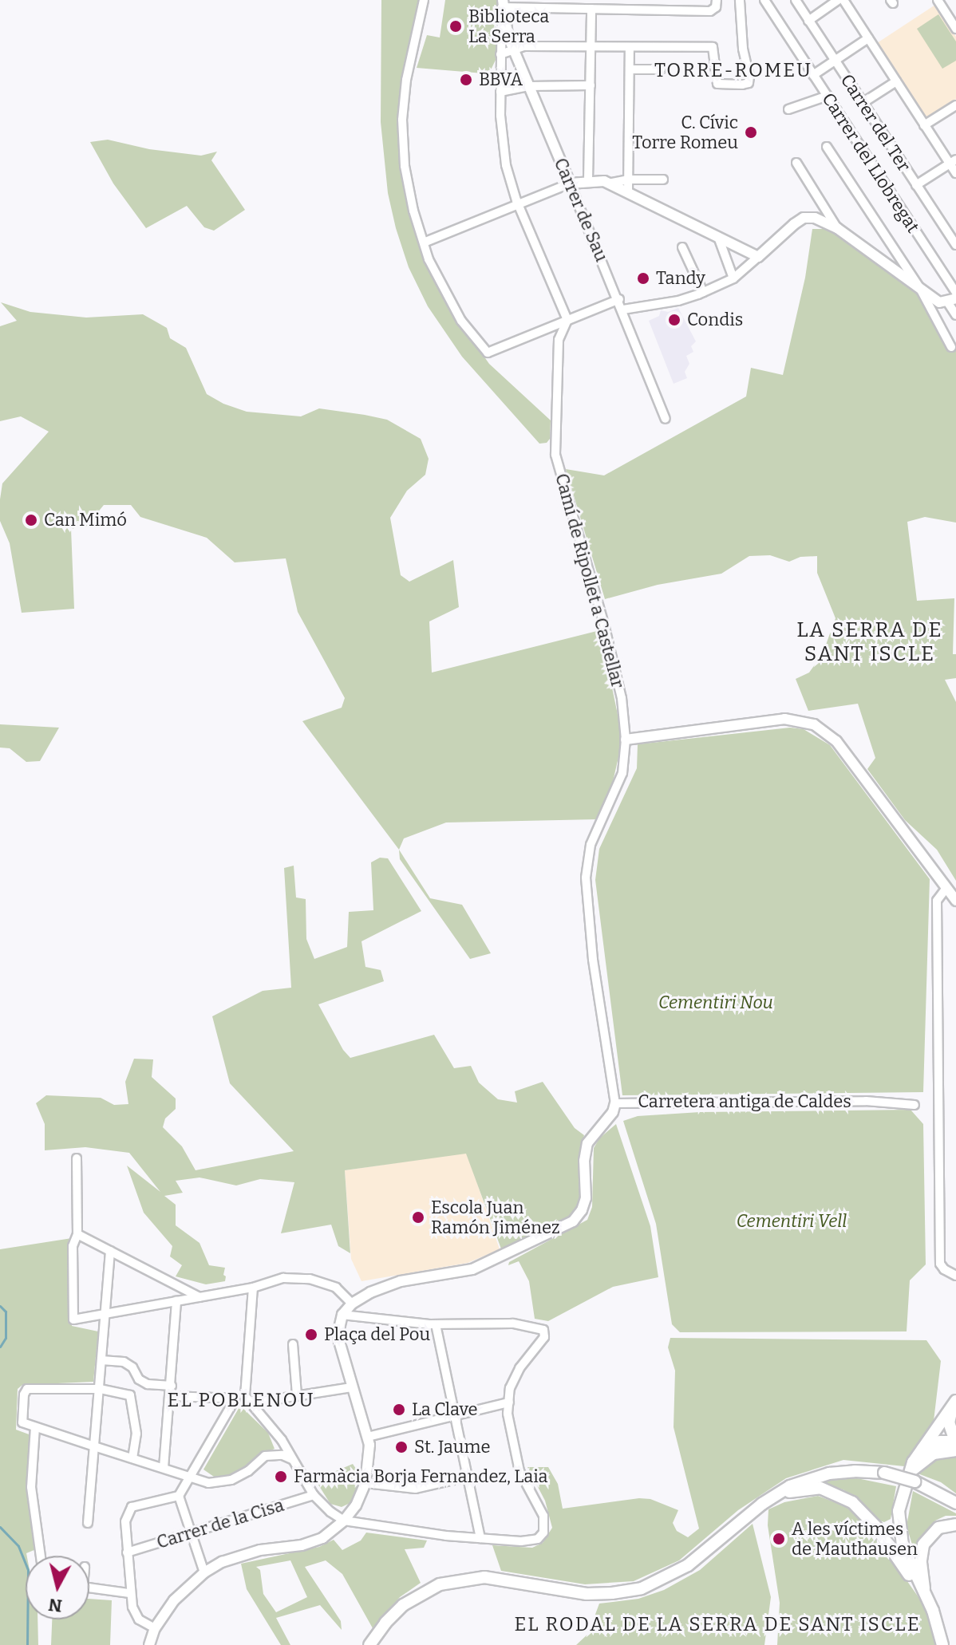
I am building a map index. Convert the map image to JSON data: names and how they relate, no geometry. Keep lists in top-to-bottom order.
{
  "streets": {
    "street": [
      "Carrer del Ter",
      "Carrer del Llobregat",
      "Carrer de Sau",
      "Camí de Ripollet a Castellar",
      "Carretera antiga de Caldes",
      "Carrer de la Cisa"
    ]
  },
  "crossings": [
    ["Camí de Ripollet a Castellar", "Carretera antiga de Caldes"]
  ],
  "districts": [
    "TORRE-ROMEU",
    "LA SERRA DE SANT ISCLE",
    "EL POBLENOU",
    "EL RODAL DE LA SERRA DE SANT ISCLE"
  ],
  "parks": ["Cementiri Nou", "Cementiri Vell"],
  "places": [
    "Biblioteca La Serra",
    "BBVA",
    "C. Cívic Torre Romeu",
    "Tandy",
    "Condis",
    "Can Mimó",
    "Escola Juan Ramón Jiménez",
    "Plaça del Pou",
    "La Clave",
    "St. Jaume",
    "Farmàcia Borja Fernandez, Laia",
    "A les víctimes de Mauthausen"
  ],
  "north": "bottom"
}
